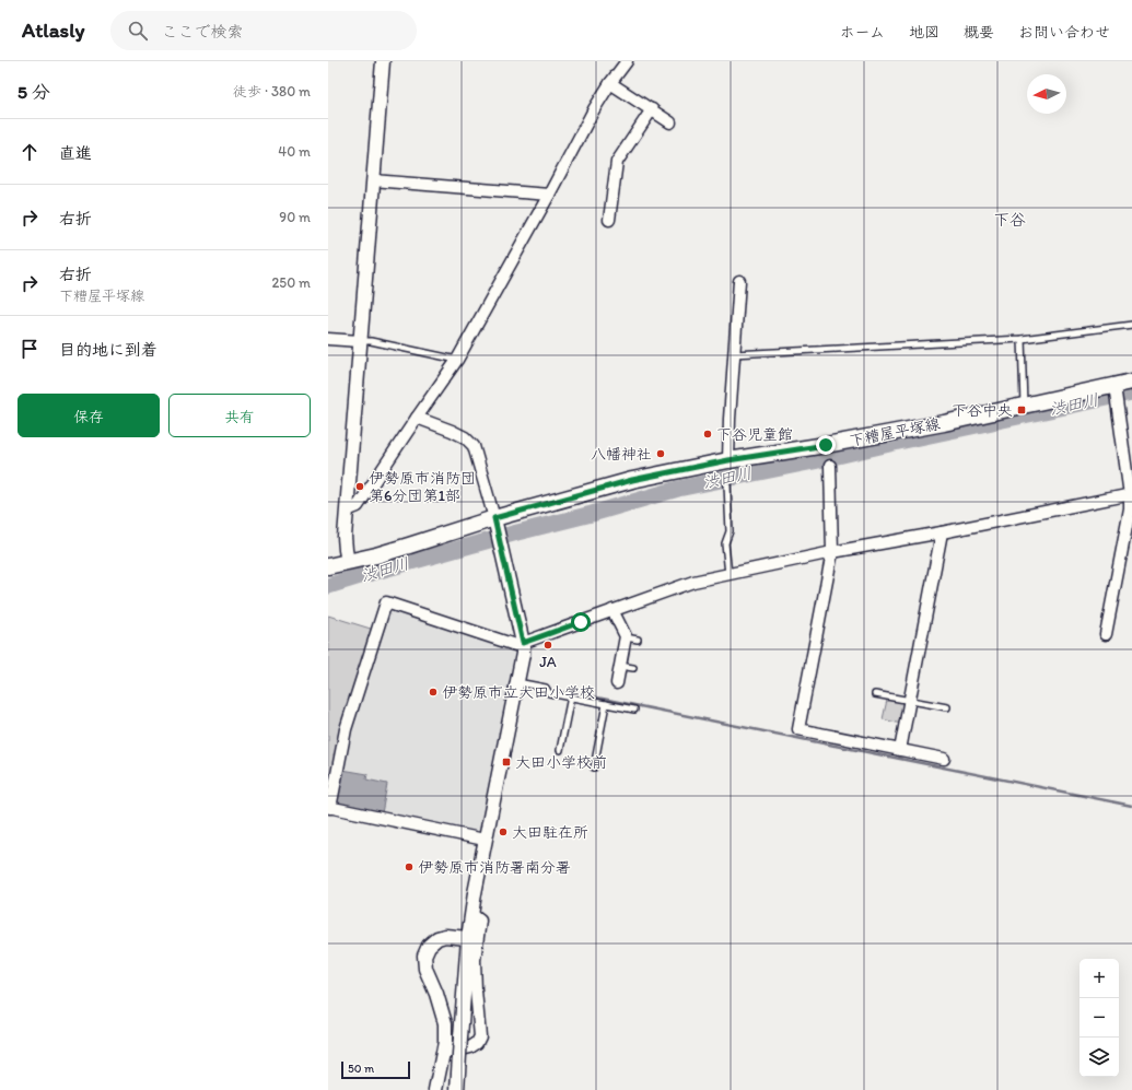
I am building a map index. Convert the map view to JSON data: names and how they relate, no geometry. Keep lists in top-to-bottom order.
{
  "streets": {
    "main road": ["下糟屋平塚線"]
  },
  "districts": ["下谷"],
  "water": ["渋田川"],
  "places": {
    "transit": ["下谷中央", "大田小学校前"],
    "other": [
      "下谷児童館",
      "八幡神社",
      "伊勢原市消防団 第6分団第1部",
      "JA",
      "伊勢原市立大田小学校",
      "大田駐在所",
      "伊勢原市消防署南分署"
    ]
  },
  "scale_bar": "50 m",
  "north": "left",
  "page": {
    "header": "Atlasly",
    "search": "ここで検索",
    "nav": [
      "ホーム",
      "地図",
      "概要",
      "お問い合わせ"
    ],
    "heading": ["5 分", "徒歩 · 380 m"],
    "list": [
      ["直進", "40 m"],
      ["右折", "90 m"],
      ["右折", "下糟屋平塚線", "250 m"],
      "目的地に到着"
    ],
    "buttons": ["保存", "共有"],
    "map_buttons": ["+", "−"],
    "scale": "50 m"
  }
}
